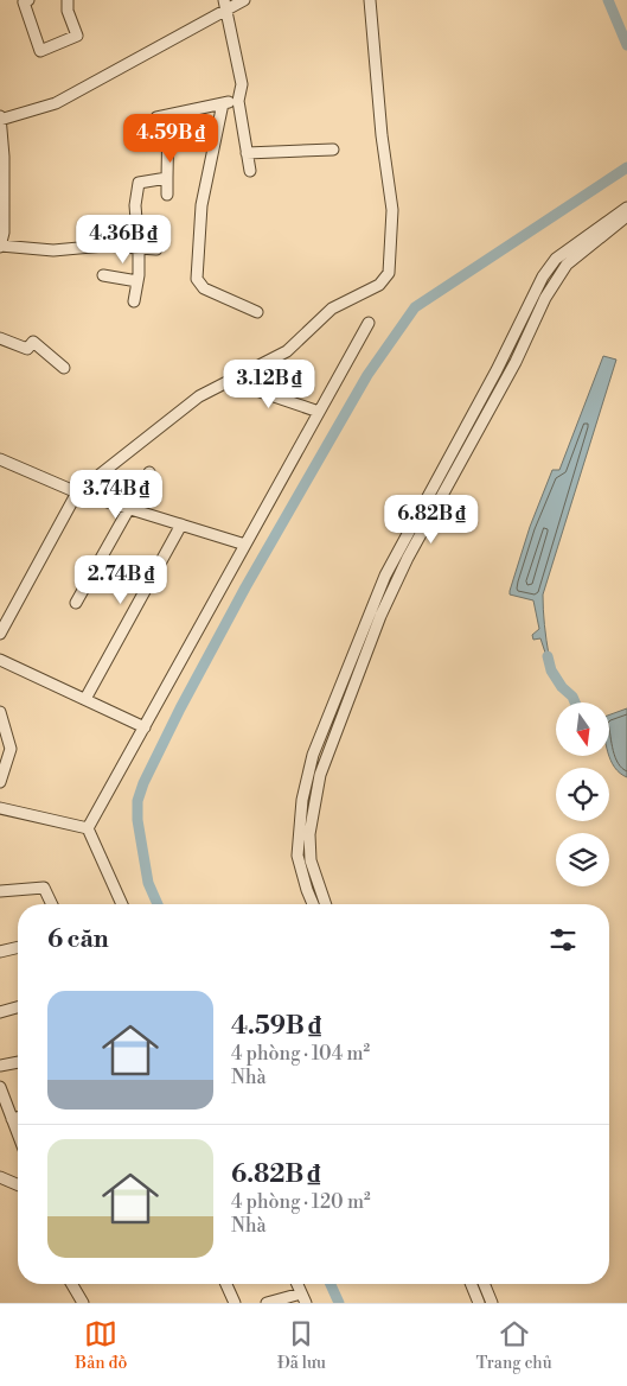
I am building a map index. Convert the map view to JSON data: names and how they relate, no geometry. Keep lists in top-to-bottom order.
{
  "north": "bottom",
  "page": {
    "price": [
      "4.59B ₫",
      "4.36B ₫",
      "3.12B ₫",
      "3.74B ₫",
      "6.82B ₫",
      "2.74B ₫"
    ],
    "heading": "6 căn",
    "list": [
      {
        "name": "4.59B ₫",
        "note": "4 phòng · 104 m² · Nhà"
      },
      {
        "name": "6.82B ₫",
        "note": "4 phòng · 120 m² · Nhà"
      }
    ],
    "tabs": ["Bản đồ", "Đã lưu", "Trang chủ"]
  }
}
